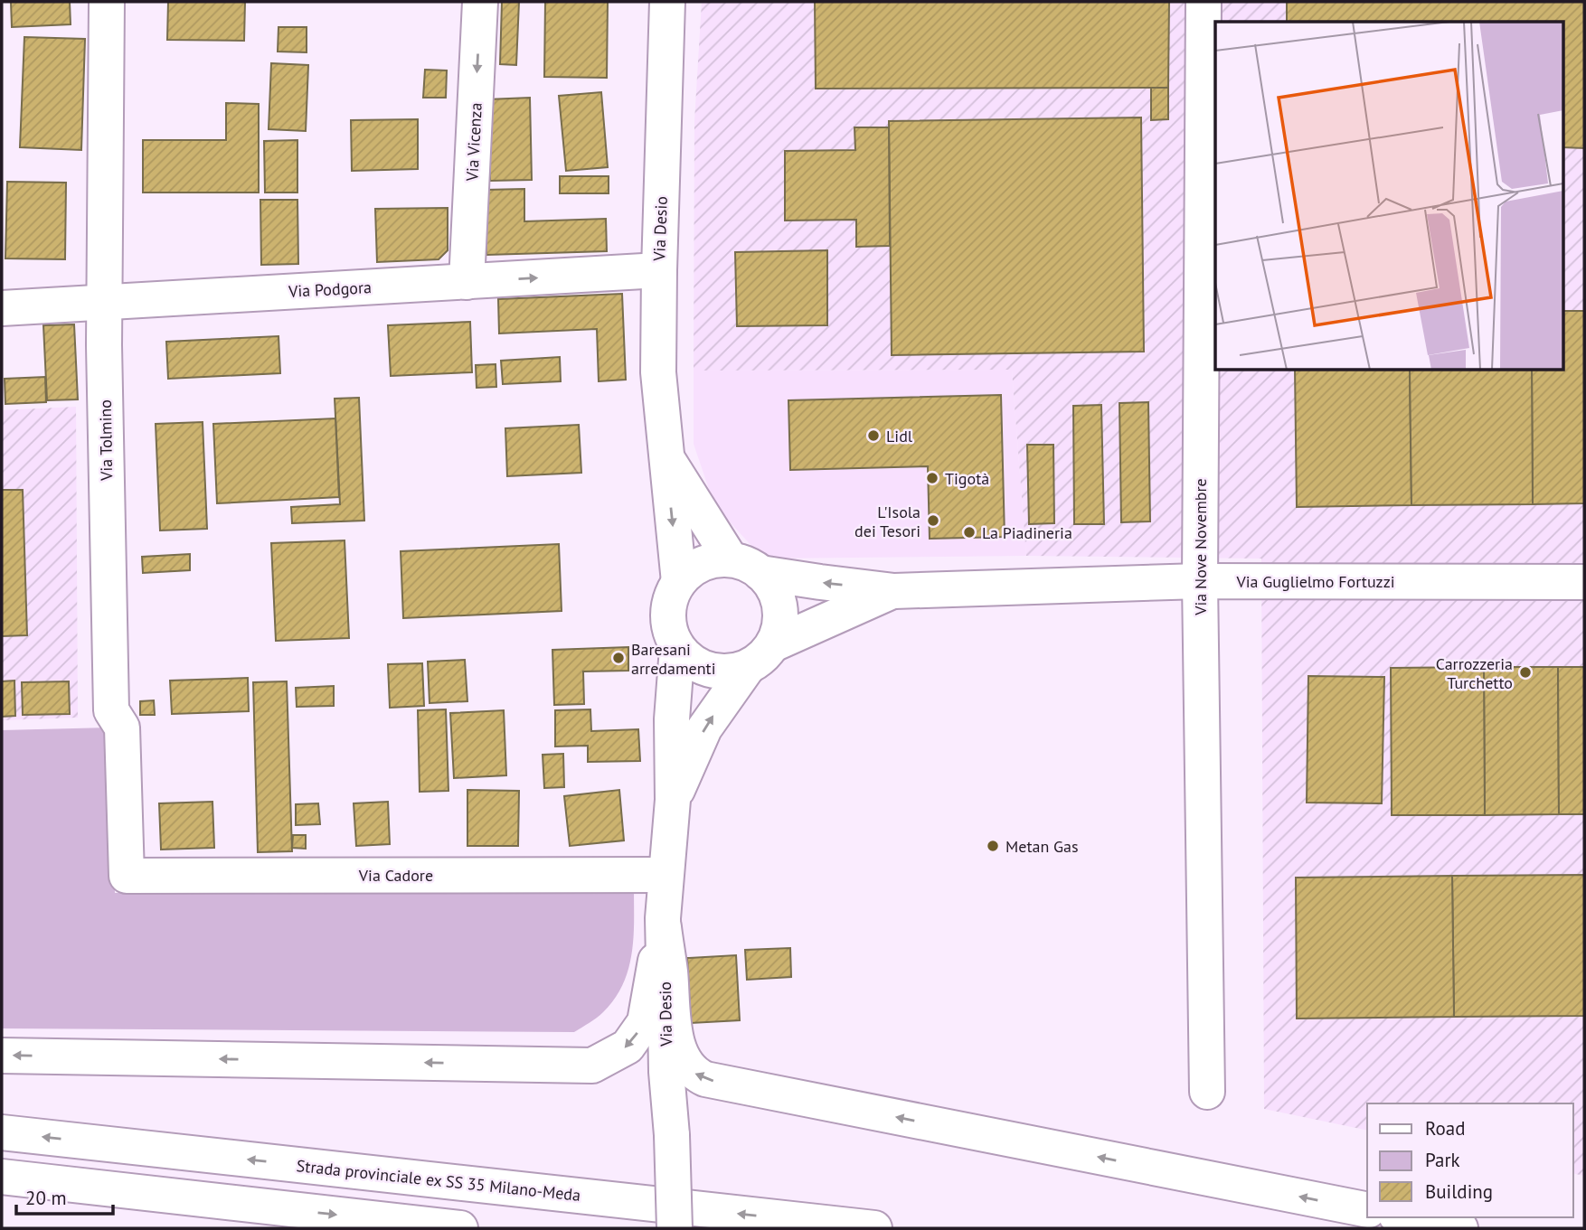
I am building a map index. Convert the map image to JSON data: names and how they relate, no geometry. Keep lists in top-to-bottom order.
{
  "streets": {
    "main road": [
      "Via Vicenza",
      "Via Desio",
      "Via Podgora",
      "Via Tolmino",
      "Via Nove Novembre",
      "Via Guglielmo Fortuzzi",
      "Via Cadore",
      "Strada provinciale ex SS 35 Milano-Meda"
    ]
  },
  "crossings": [
    ["Via Vicenza", "Via Podgora"],
    ["Via Desio", "Via Podgora"],
    ["Via Desio", "Via Guglielmo Fortuzzi"],
    ["Via Desio", "Via Cadore"],
    ["Via Podgora", "Via Tolmino"],
    ["Via Tolmino", "Via Cadore"],
    ["Via Nove Novembre", "Via Guglielmo Fortuzzi"]
  ],
  "one_way": ["Via Vicenza"],
  "places": [
    "Lidl",
    "Tigotà",
    "L'Isola dei Tesori",
    "La Piadineria",
    "Baresani arredamenti",
    "Carrozzeria Turchetto",
    "Metan Gas"
  ],
  "legend": ["Road", "Park", "Building"],
  "scale_bar": "20 m"
}
